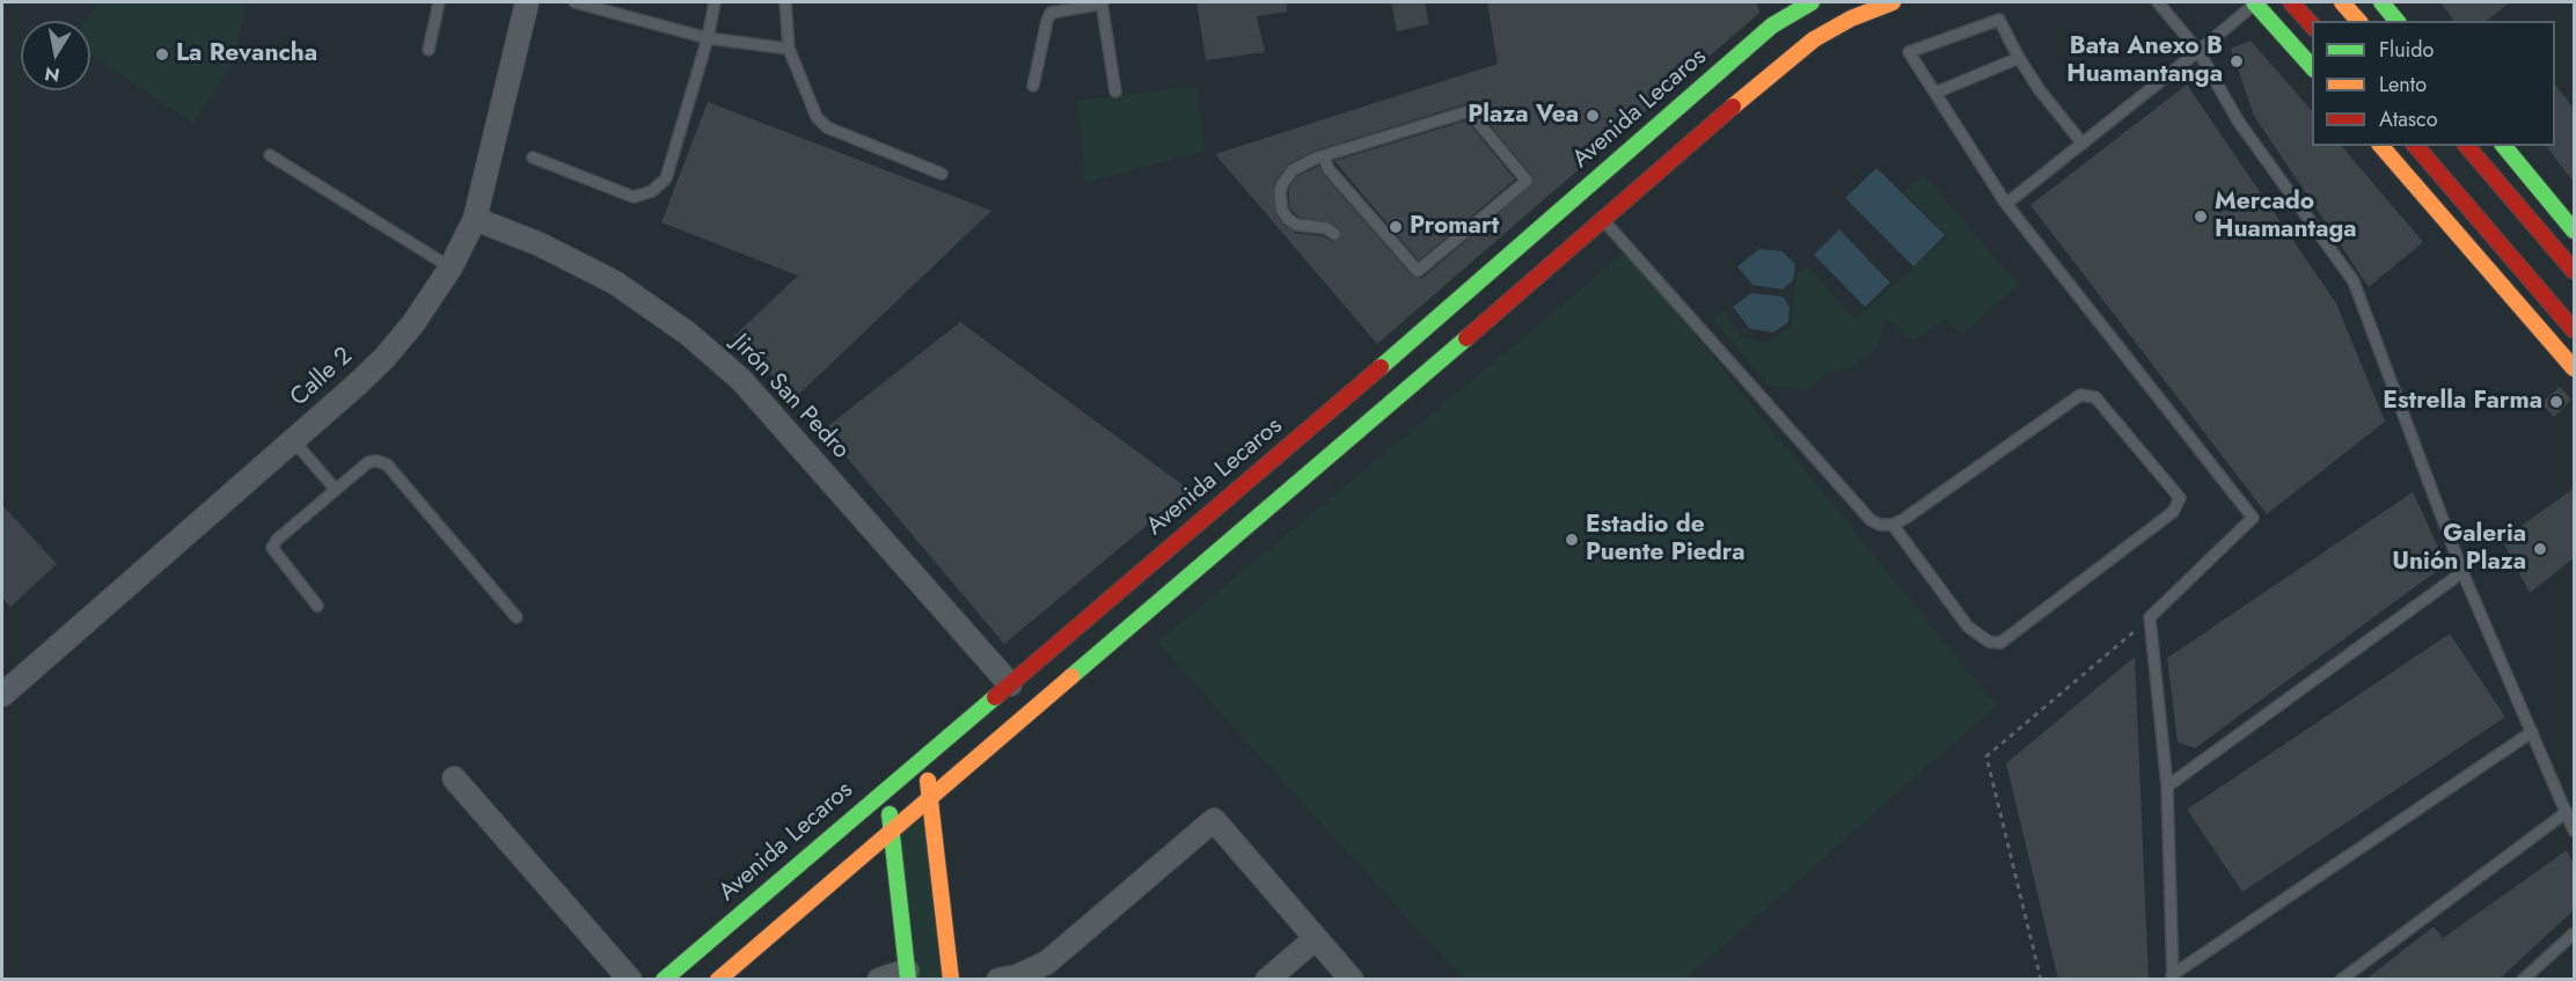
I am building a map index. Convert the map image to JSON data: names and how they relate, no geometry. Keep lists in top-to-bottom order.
{
  "streets": {
    "main road": ["Avenida Lecaros"],
    "street": ["Calle 2", "Jirón San Pedro"]
  },
  "crossings": [
    ["Avenida Lecaros", "Jirón San Pedro"],
    ["Calle 2", "Jirón San Pedro"]
  ],
  "places": [
    "La Revancha",
    "Bata Anexo B Huamantanga",
    "Plaza Vea",
    "Mercado Huamantaga",
    "Promart",
    "Estrella Farma",
    "Estadio de Puente Piedra",
    "Galeria Unión Plaza"
  ],
  "legend": ["Fluido", "Lento", "Atasco"],
  "north": "bottom"
}
